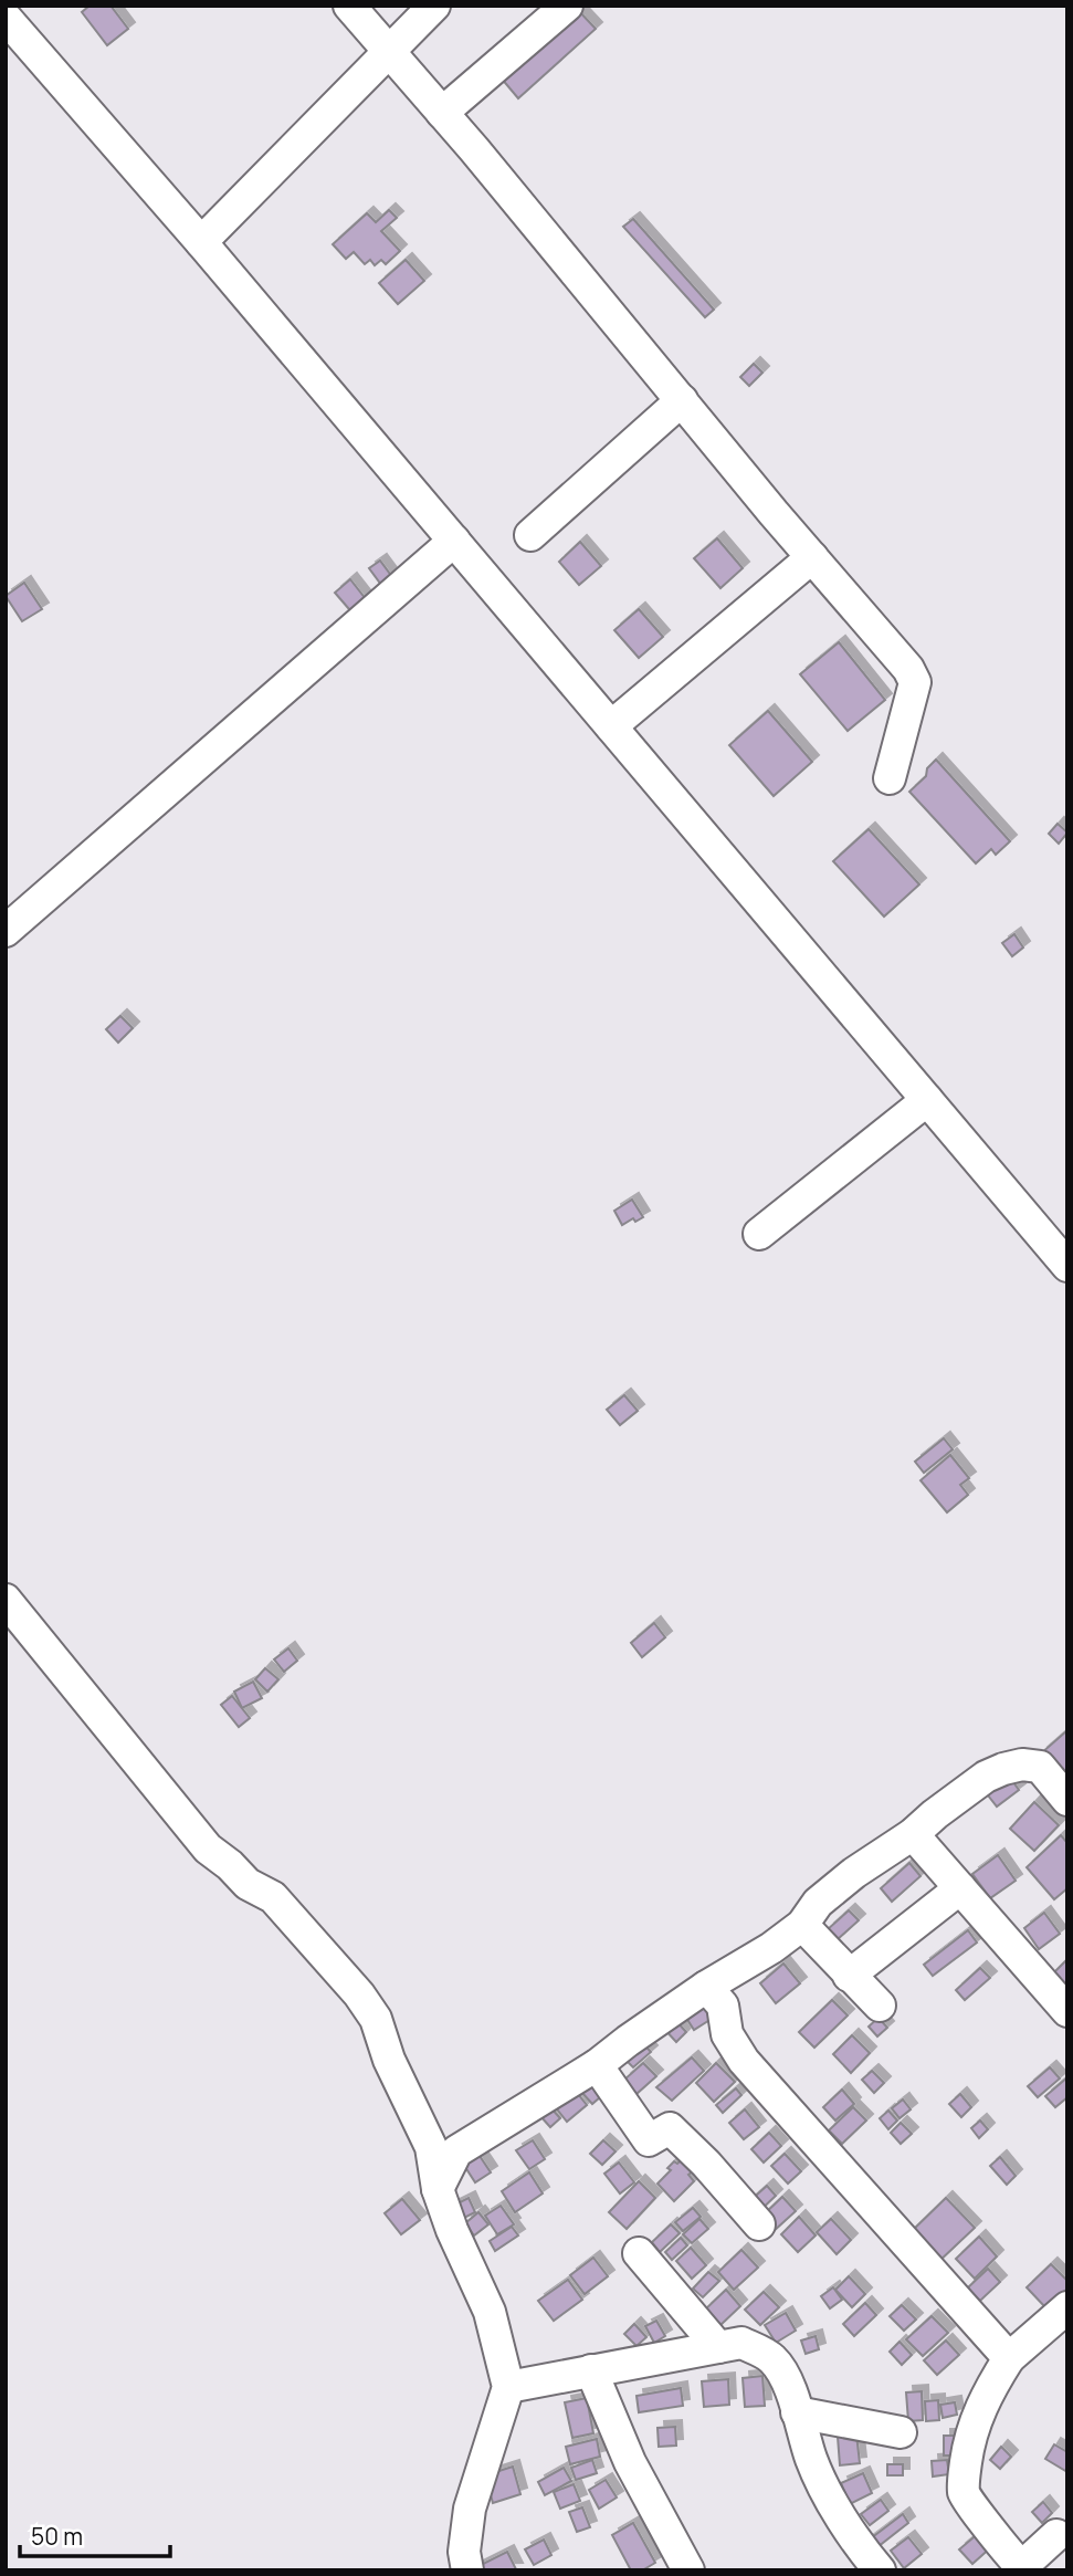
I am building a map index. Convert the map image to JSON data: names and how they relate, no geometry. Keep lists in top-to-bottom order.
{
  "scale_bar": "50 m"
}
